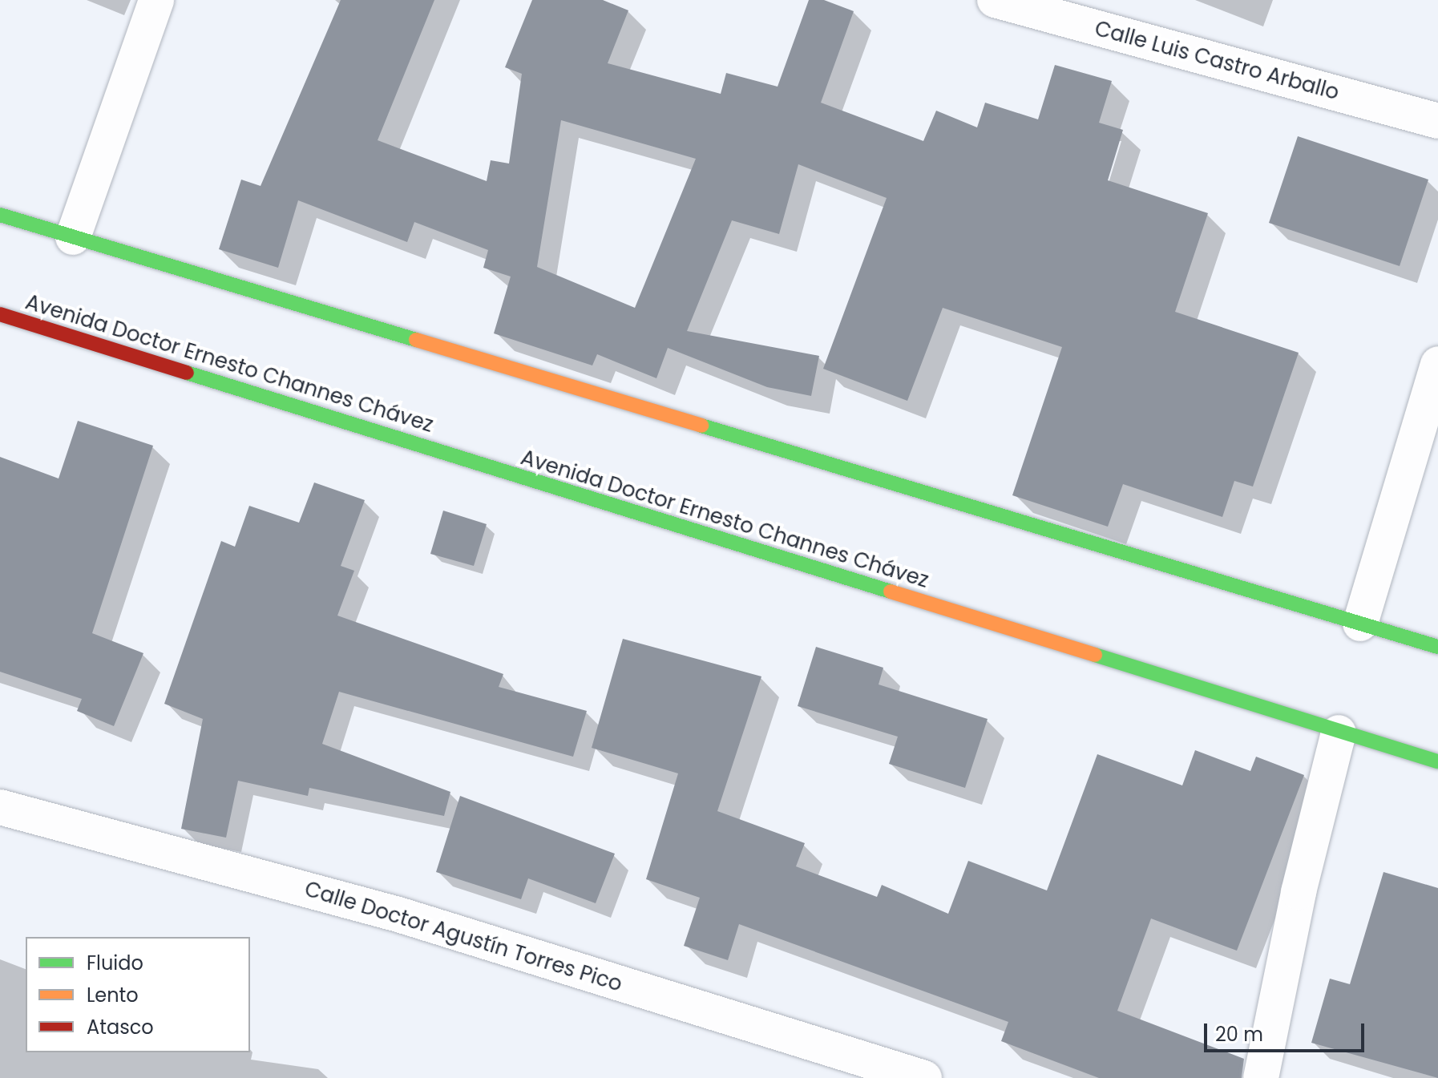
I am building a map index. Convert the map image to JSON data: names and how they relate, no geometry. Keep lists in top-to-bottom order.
{
  "streets": {
    "street": ["Calle Luis Castro Arballo", "Avenida Doctor Ernesto Channes Chávez", "Calle Doctor Agustín Torres Pico"]
  },
  "legend": ["Fluido", "Lento", "Atasco"],
  "scale_bar": "20 m"
}
